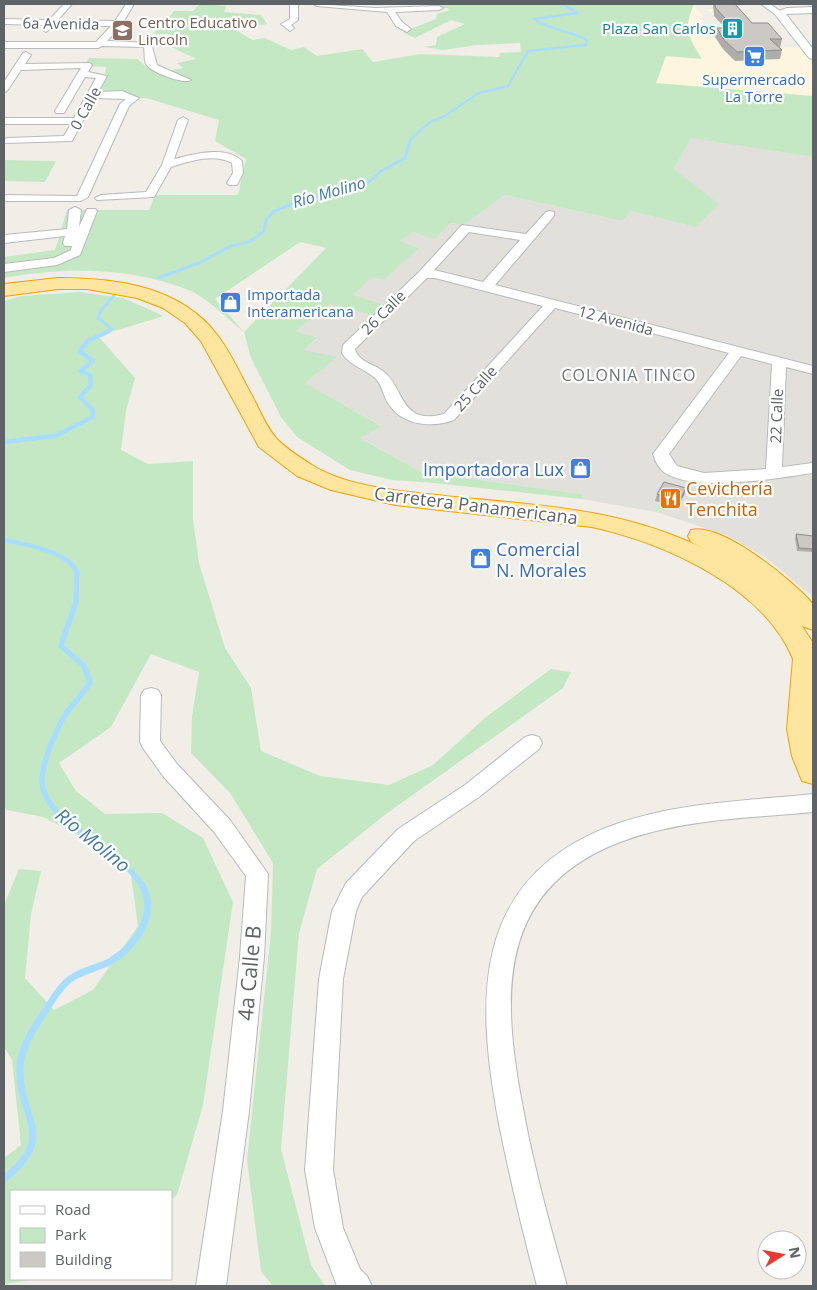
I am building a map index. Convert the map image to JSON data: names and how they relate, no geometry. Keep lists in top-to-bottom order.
{
  "streets": {
    "highway": ["Carretera Panamericana"],
    "street": [
      "6a Avenida",
      "0 Calle",
      "26 Calle",
      "12 Avenida",
      "25 Calle",
      "22 Calle",
      "4a Calle B"
    ]
  },
  "crossings": [
    ["26 Calle", "12 Avenida"],
    ["26 Calle", "25 Calle"],
    ["12 Avenida", "25 Calle"],
    ["12 Avenida", "22 Calle"]
  ],
  "districts": ["COLONIA TINCO"],
  "water": ["Río Molino"],
  "places": {
    "building": ["Plaza San Carlos"],
    "school or university": ["Centro Educativo Lincoln"],
    "supermarket": ["Supermercado La Torre"],
    "shop": ["Importada Interamericana", "Importadora Lux", "Comercial N. Morales"],
    "restaurant": ["Cevichería Tenchita"]
  },
  "legend": ["Road", "Park", "Building"],
  "north": "right"
}
